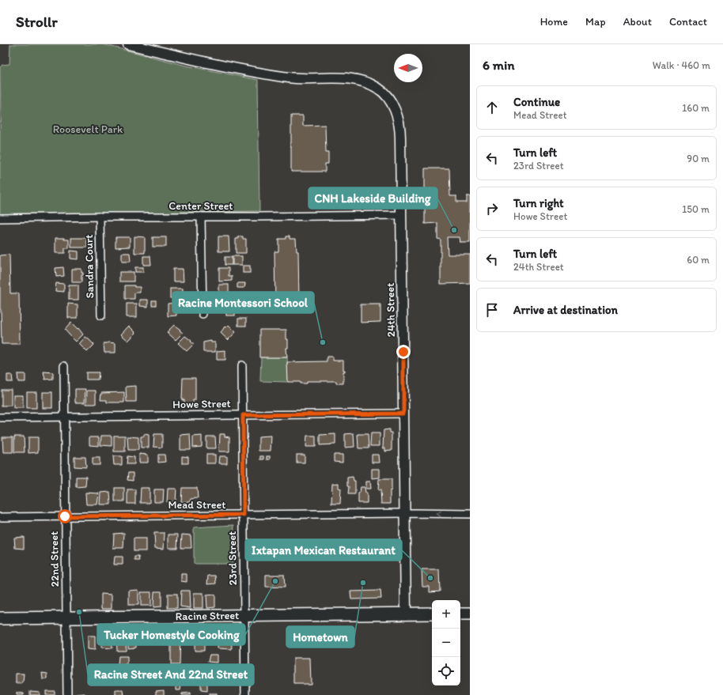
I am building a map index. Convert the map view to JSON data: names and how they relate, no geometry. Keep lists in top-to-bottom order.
{
  "streets": {
    "main road": ["Racine Street"],
    "street": [
      "Center Street",
      "Sandra Court",
      "24th Street",
      "Howe Street",
      "Mead Street",
      "23rd Street",
      "22nd Street"
    ]
  },
  "crossings": [
    ["Center Street", "Sandra Court"],
    ["Center Street", "24th Street"],
    ["24th Street", "Howe Street"],
    ["24th Street", "Mead Street"],
    ["24th Street", "Racine Street"],
    ["Howe Street", "23rd Street"],
    ["Howe Street", "22nd Street"],
    ["Mead Street", "23rd Street"],
    ["Mead Street", "22nd Street"],
    ["23rd Street", "Racine Street"],
    ["22nd Street", "Racine Street"]
  ],
  "parks": ["Roosevelt Park"],
  "places": [
    "CNH Lakeside Building",
    "Racine Montessori School",
    "Ixtapan Mexican Restaurant",
    "Tucker Homestyle Cooking",
    "Hometown",
    "Racine Street And 22nd Street"
  ],
  "north": "left",
  "page": {
    "header": "Strollr",
    "nav": [
      "Home",
      "Map",
      "About",
      "Contact"
    ],
    "heading": ["6 min", "Walk · 460 m"],
    "list": [
      ["Continue", "Mead Street", "160 m"],
      ["Turn left", "23rd Street", "90 m"],
      ["Turn right", "Howe Street", "150 m"],
      ["Turn left", "24th Street", "60 m"],
      "Arrive at destination"
    ],
    "map_buttons": ["+", "−"]
  }
}
